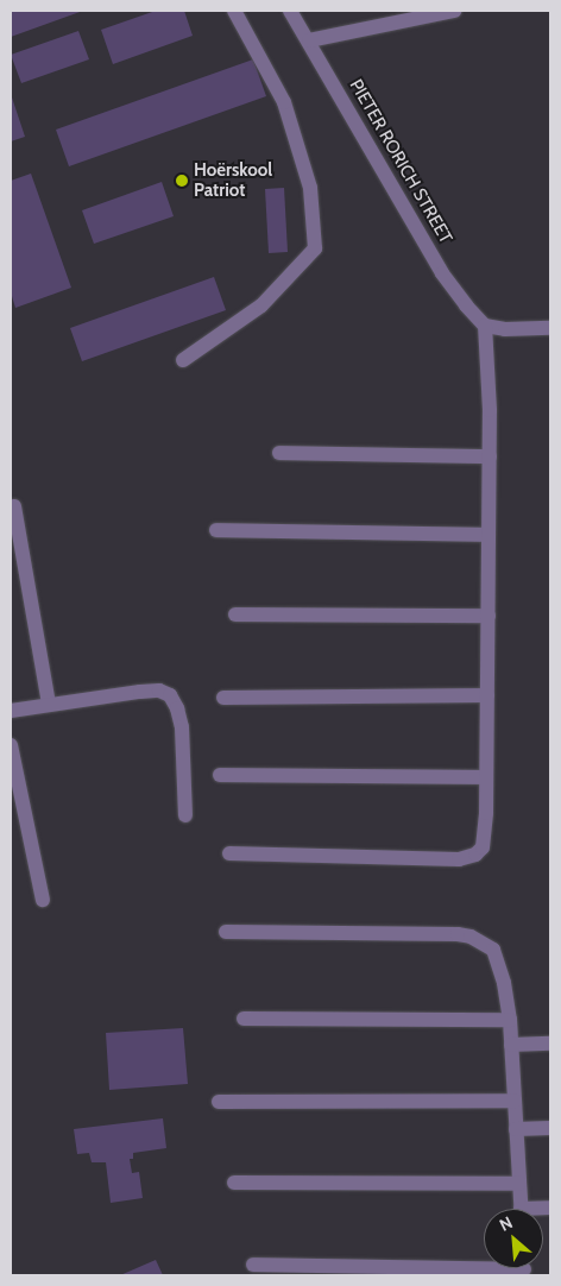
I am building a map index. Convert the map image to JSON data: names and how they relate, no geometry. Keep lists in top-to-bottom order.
{
  "streets": {
    "street": ["PIETER RORICH STREET"]
  },
  "places": ["Hoërskool Patriot"],
  "north": "top left"
}
